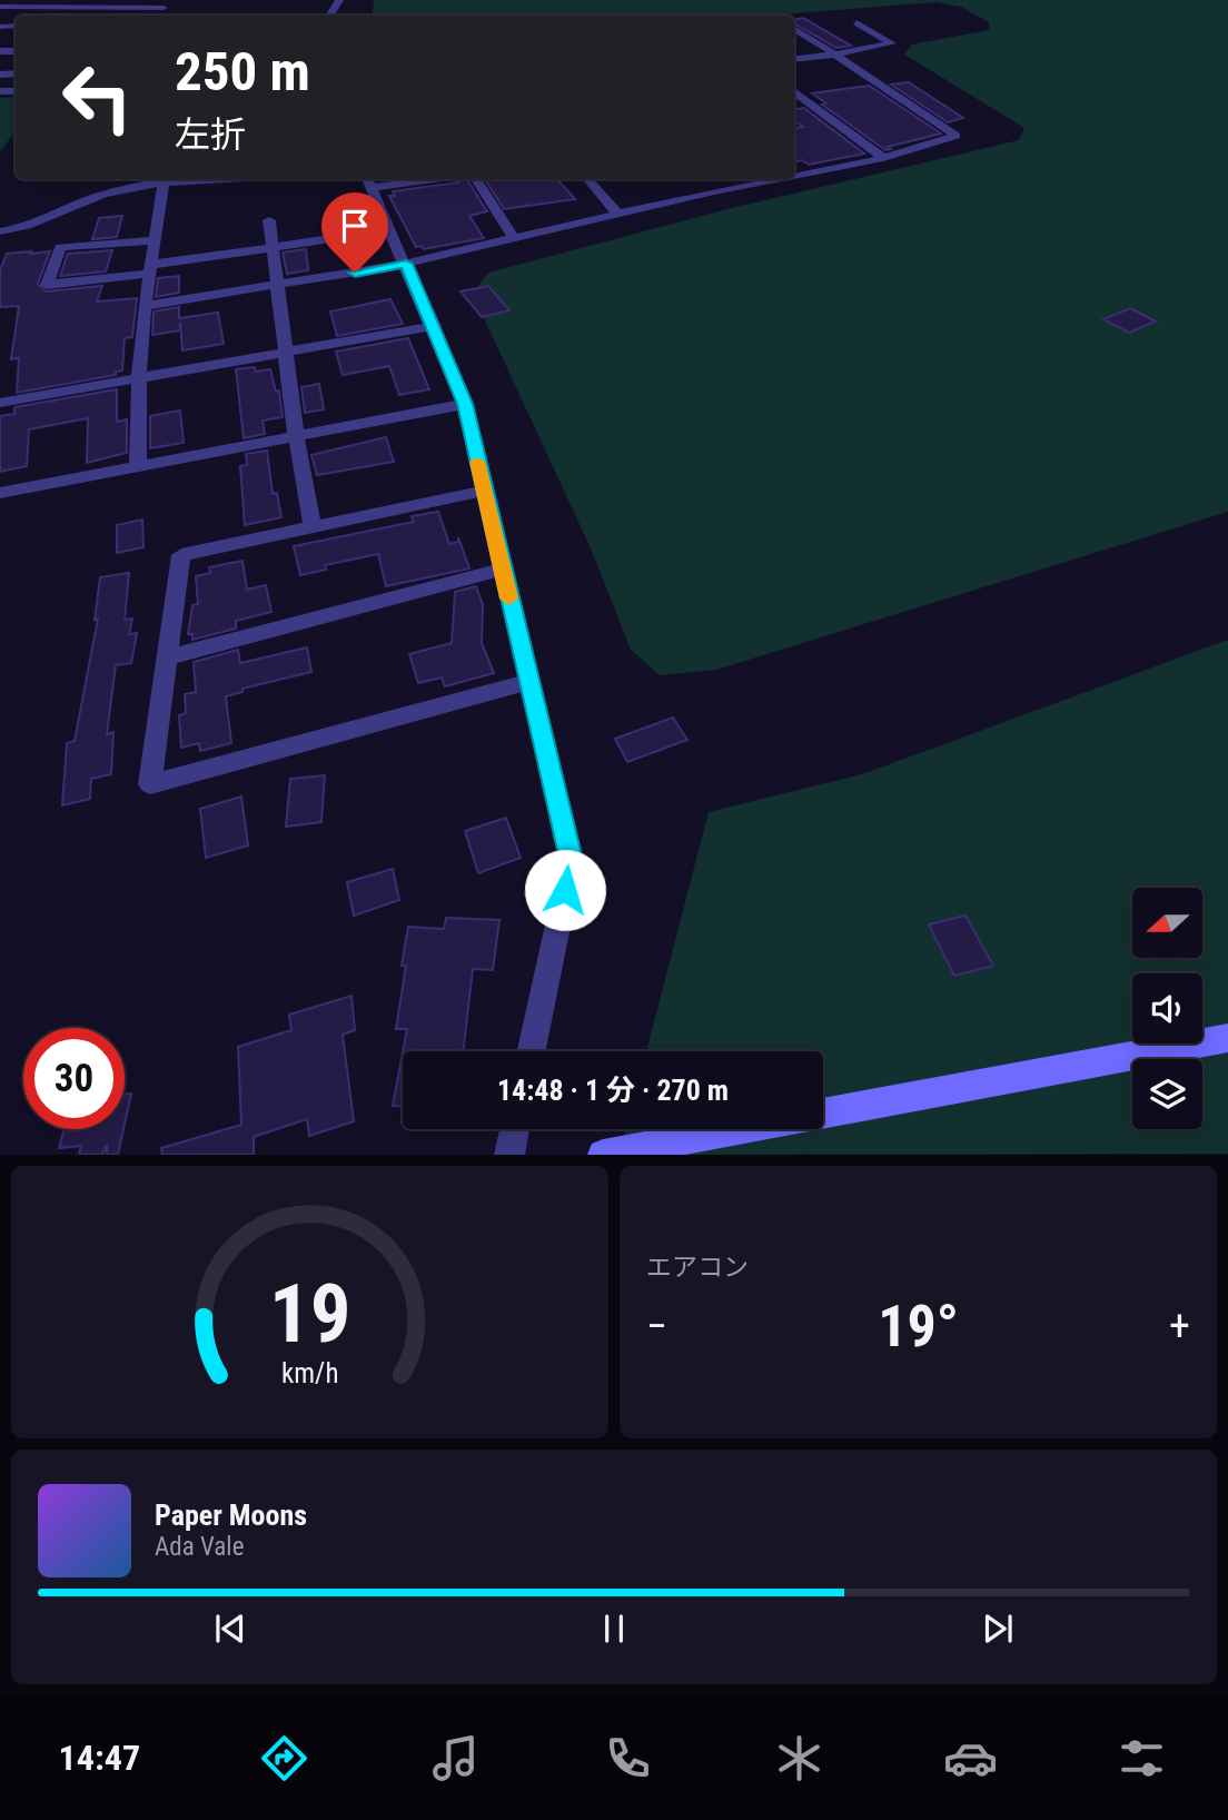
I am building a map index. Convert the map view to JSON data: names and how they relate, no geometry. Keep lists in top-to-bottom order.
{
  "north": "left",
  "page": {
    "turn": ["250 m", "左折"],
    "limit": "30",
    "trip": "14:48 · 1 分 · 270 m",
    "tile": "エアコン",
    "heat": ["−", "19°", "+"],
    "song": ["Paper Moons", "Ada Vale"],
    "tabs": "14:47",
    "gauge": ["19", "km/h"]
  }
}
